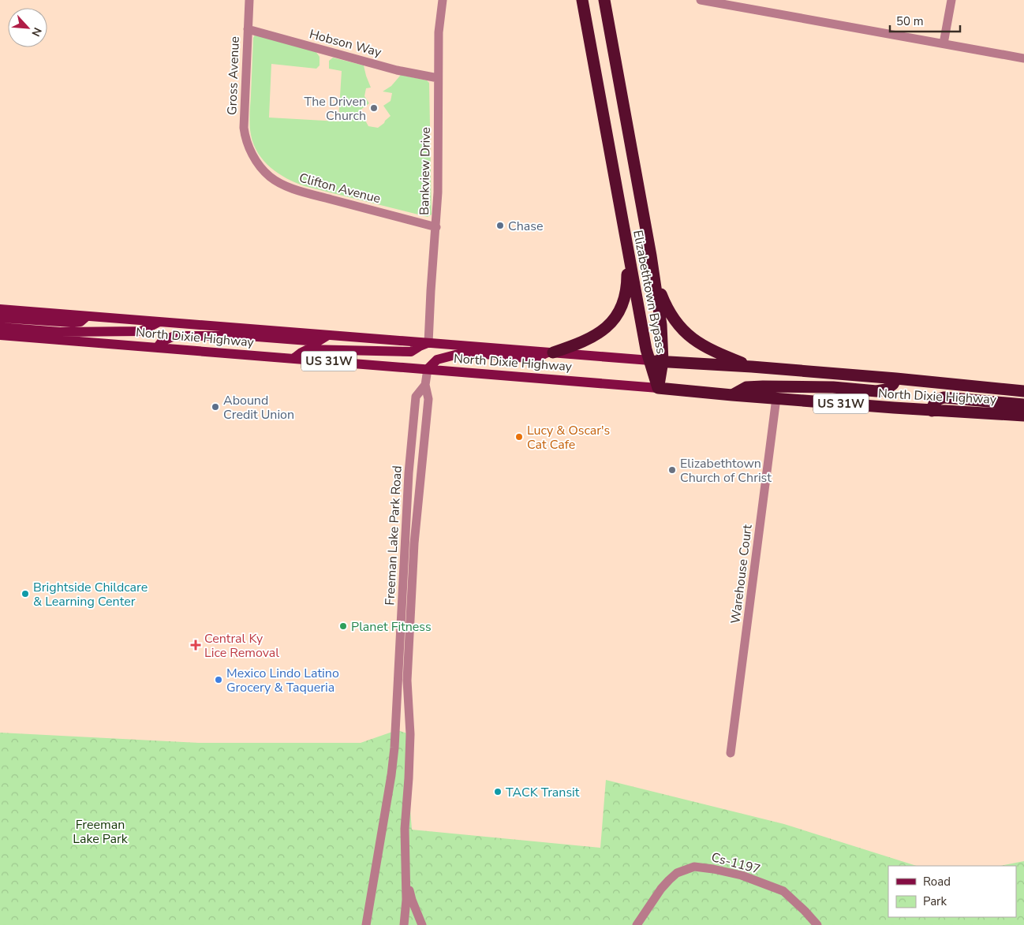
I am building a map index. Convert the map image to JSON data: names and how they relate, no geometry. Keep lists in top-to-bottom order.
{
  "streets": {
    "highway": ["Elizabethtown Bypass", "North Dixie Highway", "US 31W"],
    "street": [
      "Hobson Way",
      "Gross Avenue",
      "Bankview Drive",
      "Clifton Avenue",
      "Freeman Lake Park Road",
      "Warehouse Court",
      "Cs-1197"
    ]
  },
  "crossings": [
    ["Hobson Way", "Gross Avenue"],
    ["Hobson Way", "Bankview Drive"],
    ["Gross Avenue", "Clifton Avenue"],
    ["Bankview Drive", "Clifton Avenue"],
    ["Bankview Drive", "North Dixie Highway"],
    ["Elizabethtown Bypass", "North Dixie Highway"],
    ["Elizabethtown Bypass", "US 31W"],
    ["North Dixie Highway", "US 31W"],
    ["North Dixie Highway", "Freeman Lake Park Road"],
    ["North Dixie Highway", "Warehouse Court"]
  ],
  "parks": ["Freeman Lake Park"],
  "places": {
    "other": [
      "The Driven Church",
      "Chase",
      "Abound Credit Union",
      "Lucy & Oscar's Cat Cafe",
      "Elizabethtown Church of Christ",
      "Brightside Childcare & Learning Center",
      "Planet Fitness",
      "Mexico Lindo Latino Grocery & Taqueria",
      "TACK Transit"
    ],
    "health": ["Central Ky Lice Removal"]
  },
  "legend": ["Road", "Park"],
  "scale_bar": "50 m",
  "north": "bottom right"
}
